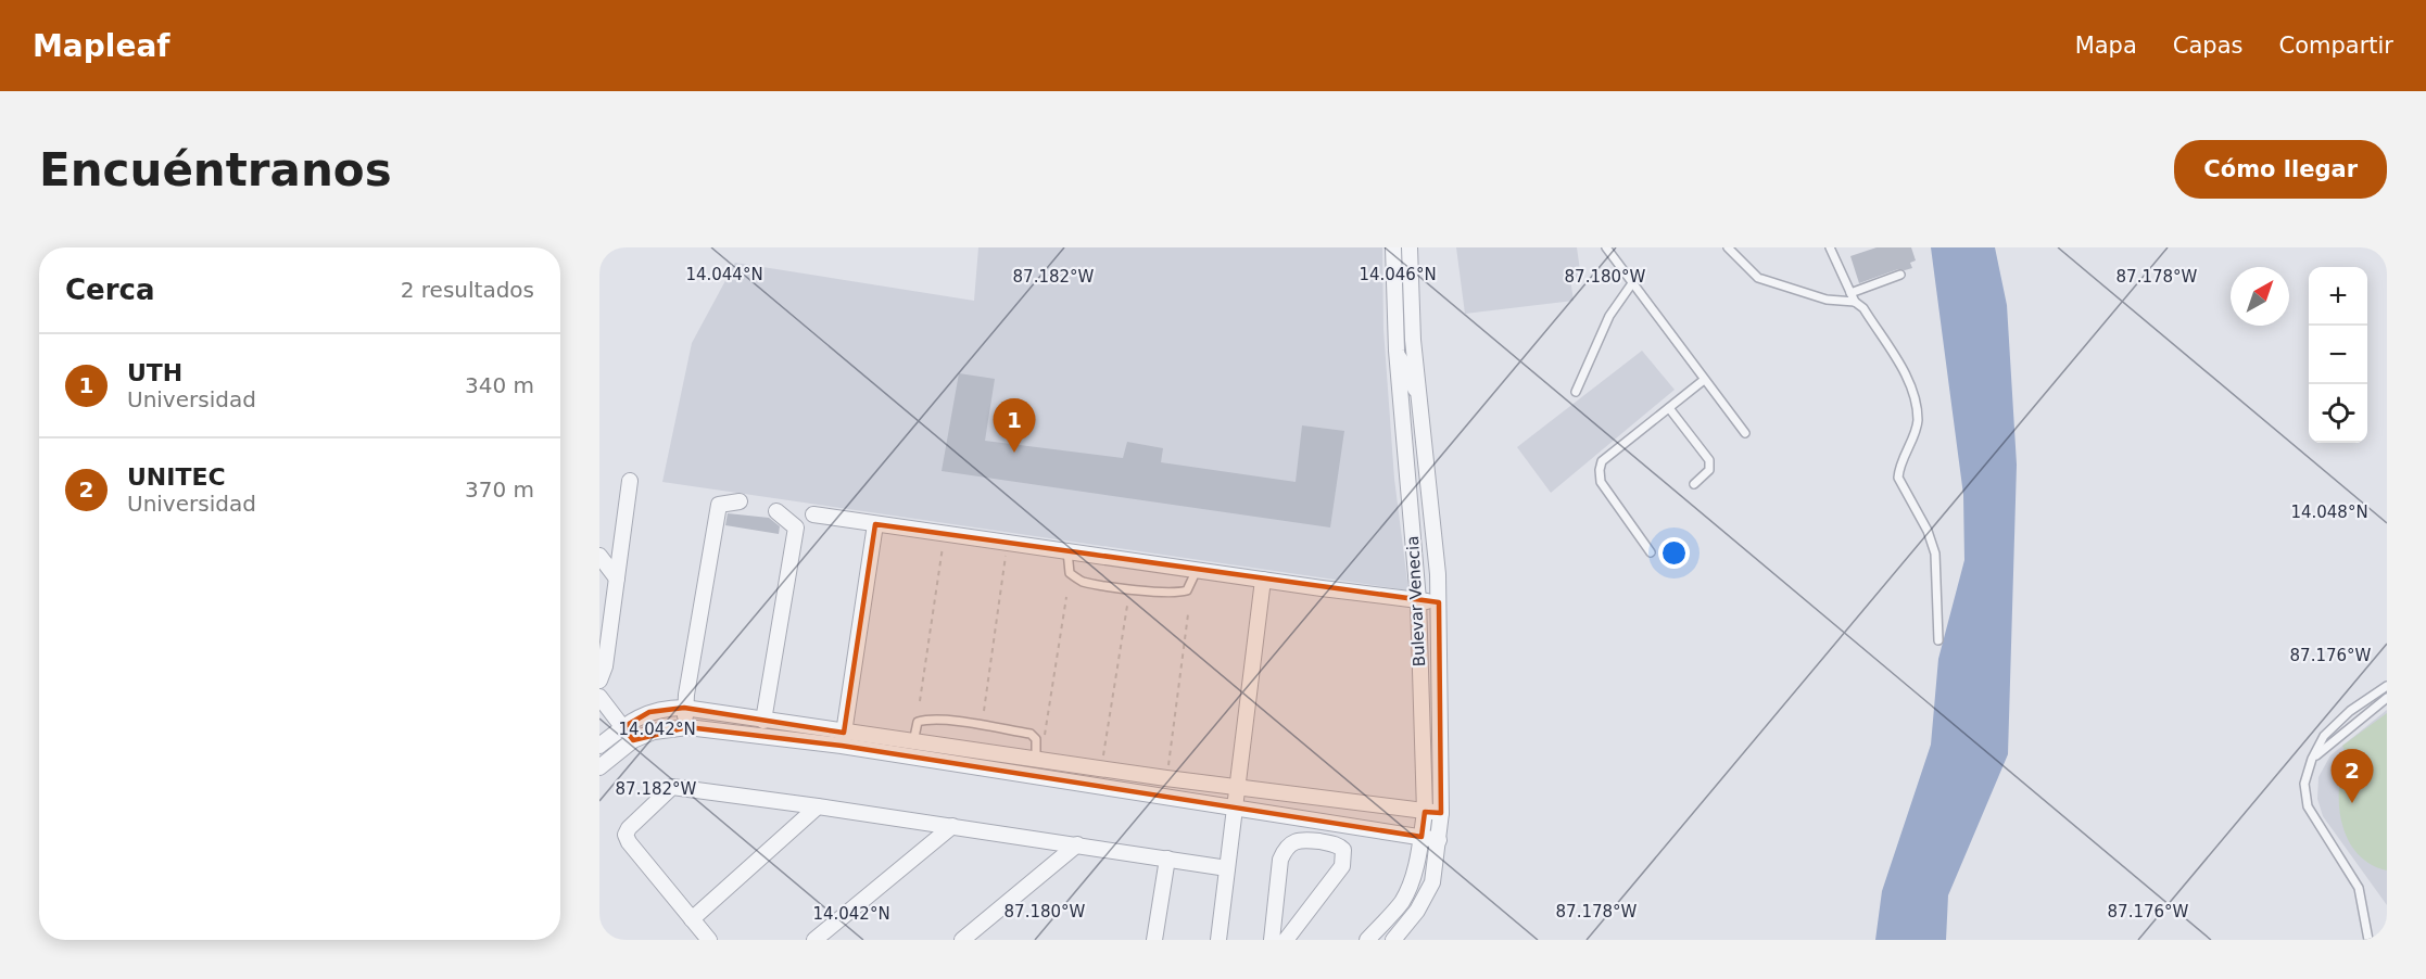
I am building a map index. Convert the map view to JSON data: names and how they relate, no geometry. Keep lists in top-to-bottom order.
{
  "streets": {
    "street": ["Bulevar Venecia"]
  },
  "north": "top right",
  "page": {
    "header": "Mapleaf",
    "nav": ["Mapa", "Capas", "Compartir"],
    "buttons": "Cómo llegar",
    "title": "Encuéntranos",
    "heading": ["Cerca", "2 resultados"],
    "map_buttons": ["+", "−"],
    "list": [
      {
        "mark": "1",
        "name": "UTH",
        "note": "Universidad",
        "value": "340 m"
      },
      {
        "mark": "2",
        "name": "UNITEC",
        "note": "Universidad",
        "value": "370 m"
      }
    ],
    "pins": ["1", "2"]
  },
  "coordinates": [
    "14.044°N",
    "14.046°N",
    "87.182°W",
    "87.180°W",
    "87.178°W",
    "14.048°N",
    "87.176°W",
    "14.042°N"
  ]
}
